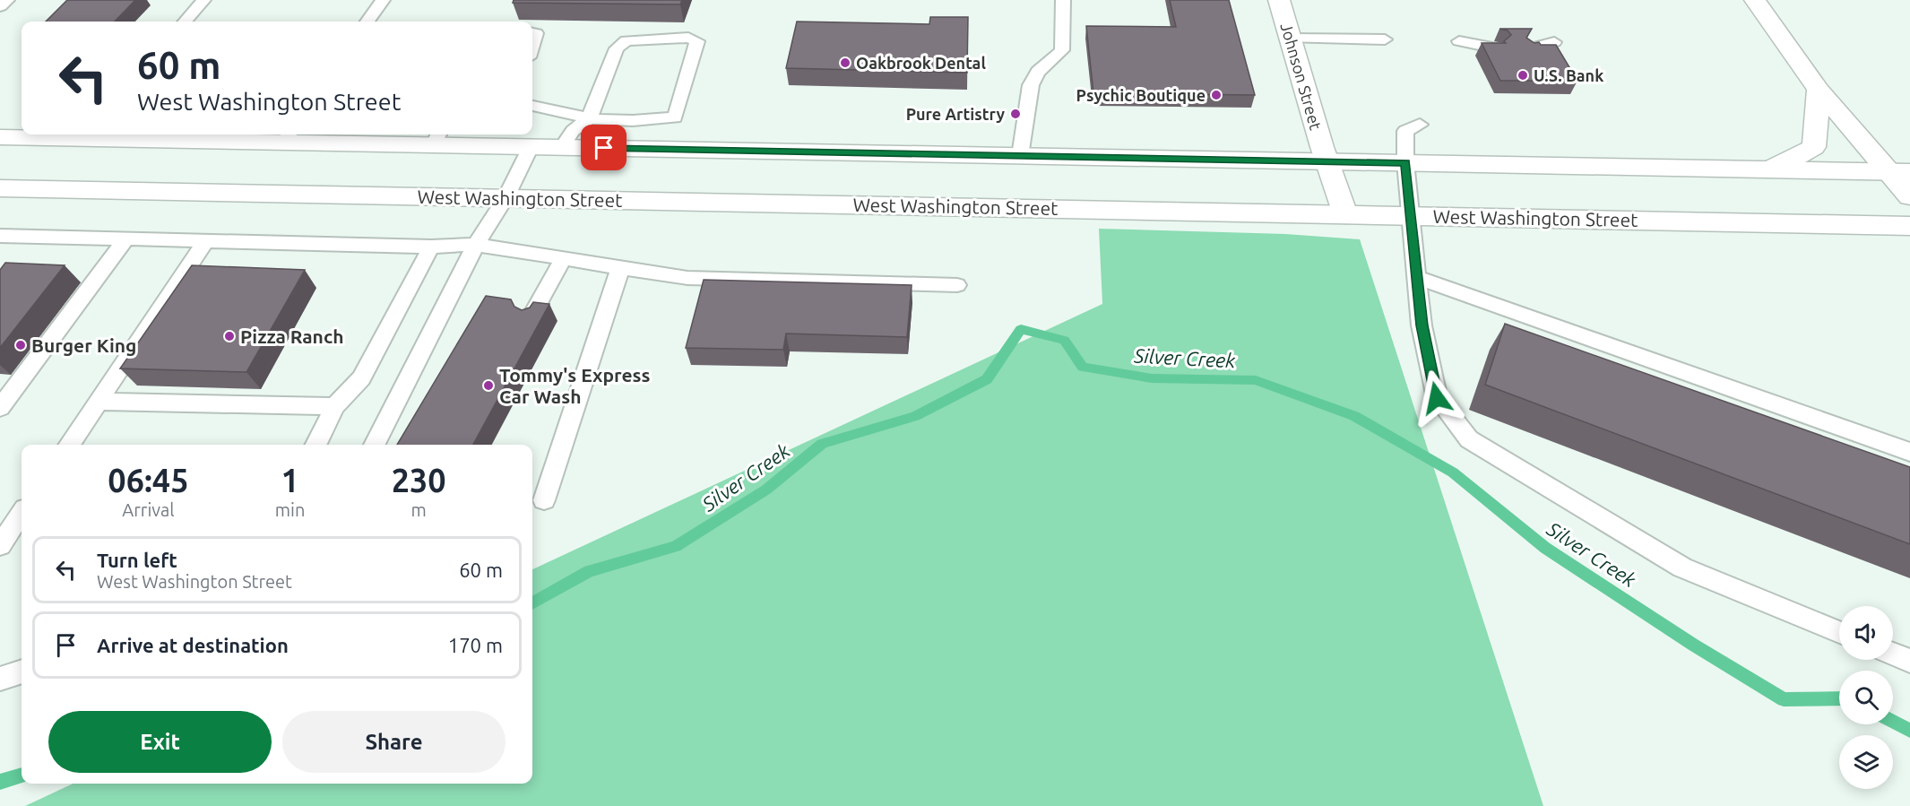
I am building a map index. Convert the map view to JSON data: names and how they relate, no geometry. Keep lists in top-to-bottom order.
{
  "streets": {
    "main road": ["Johnson Street", "West Washington Street"]
  },
  "crossings": [
    ["Johnson Street", "West Washington Street"]
  ],
  "water": ["Silver Creek"],
  "places": [
    "Oakbrook Dental",
    "U.S. Bank",
    "Psychic Boutique",
    "Pure Artistry",
    "Pizza Ranch",
    "Burger King",
    "Tommy's Express Car Wash"
  ],
  "page": {
    "turn": ["60 m", "West Washington Street"],
    "eta": [
      "06:45",
      "Arrival",
      "1",
      "min",
      "230",
      "m"
    ],
    "list": [
      {
        "name": "Turn left",
        "note": "West Washington Street",
        "value": "60 m"
      },
      {
        "name": "Arrive at destination",
        "value": "170 m"
      }
    ],
    "buttons": ["Exit", "Share"]
  }
}
